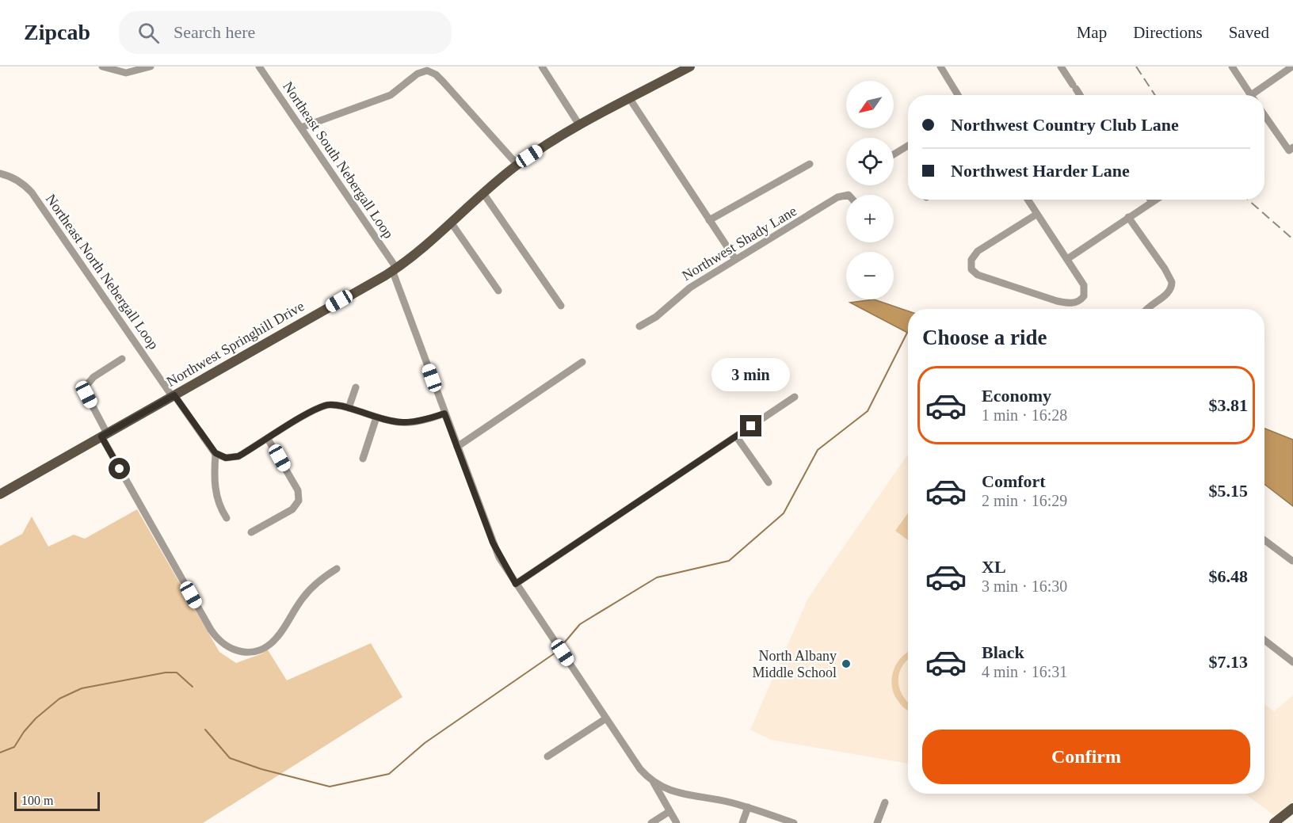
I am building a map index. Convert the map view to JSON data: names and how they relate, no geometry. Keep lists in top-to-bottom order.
{
  "streets": {
    "main road": ["Northwest Springhill Drive"],
    "street": ["Northeast South Nebergall Loop", "Northwest Shady Lane", "Northeast North Nebergall Loop"]
  },
  "crossings": [
    ["Northeast South Nebergall Loop", "Northwest Springhill Drive"],
    ["Northeast North Nebergall Loop", "Northwest Springhill Drive"]
  ],
  "places": ["North Albany Middle School"],
  "scale_bar": "100 m",
  "north": "bottom left",
  "page": {
    "header": "Zipcab",
    "search": "Search here",
    "nav": ["Map", "Directions", "Saved"],
    "map_buttons": ["+", "−"],
    "banner": ["Northwest Country Club Lane", "Northwest Harder Lane"],
    "heading": "Choose a ride",
    "bubble": "3 min",
    "list": [
      {
        "name": "Economy",
        "note": "1 min · 16:28",
        "value": "$3.81"
      },
      {
        "name": "Comfort",
        "note": "2 min · 16:29",
        "value": "$5.15"
      },
      {
        "name": "XL",
        "note": "3 min · 16:30",
        "value": "$6.48"
      },
      {
        "name": "Black",
        "note": "4 min · 16:31",
        "value": "$7.13"
      }
    ],
    "buttons": "Confirm",
    "scale": "100 m"
  }
}
